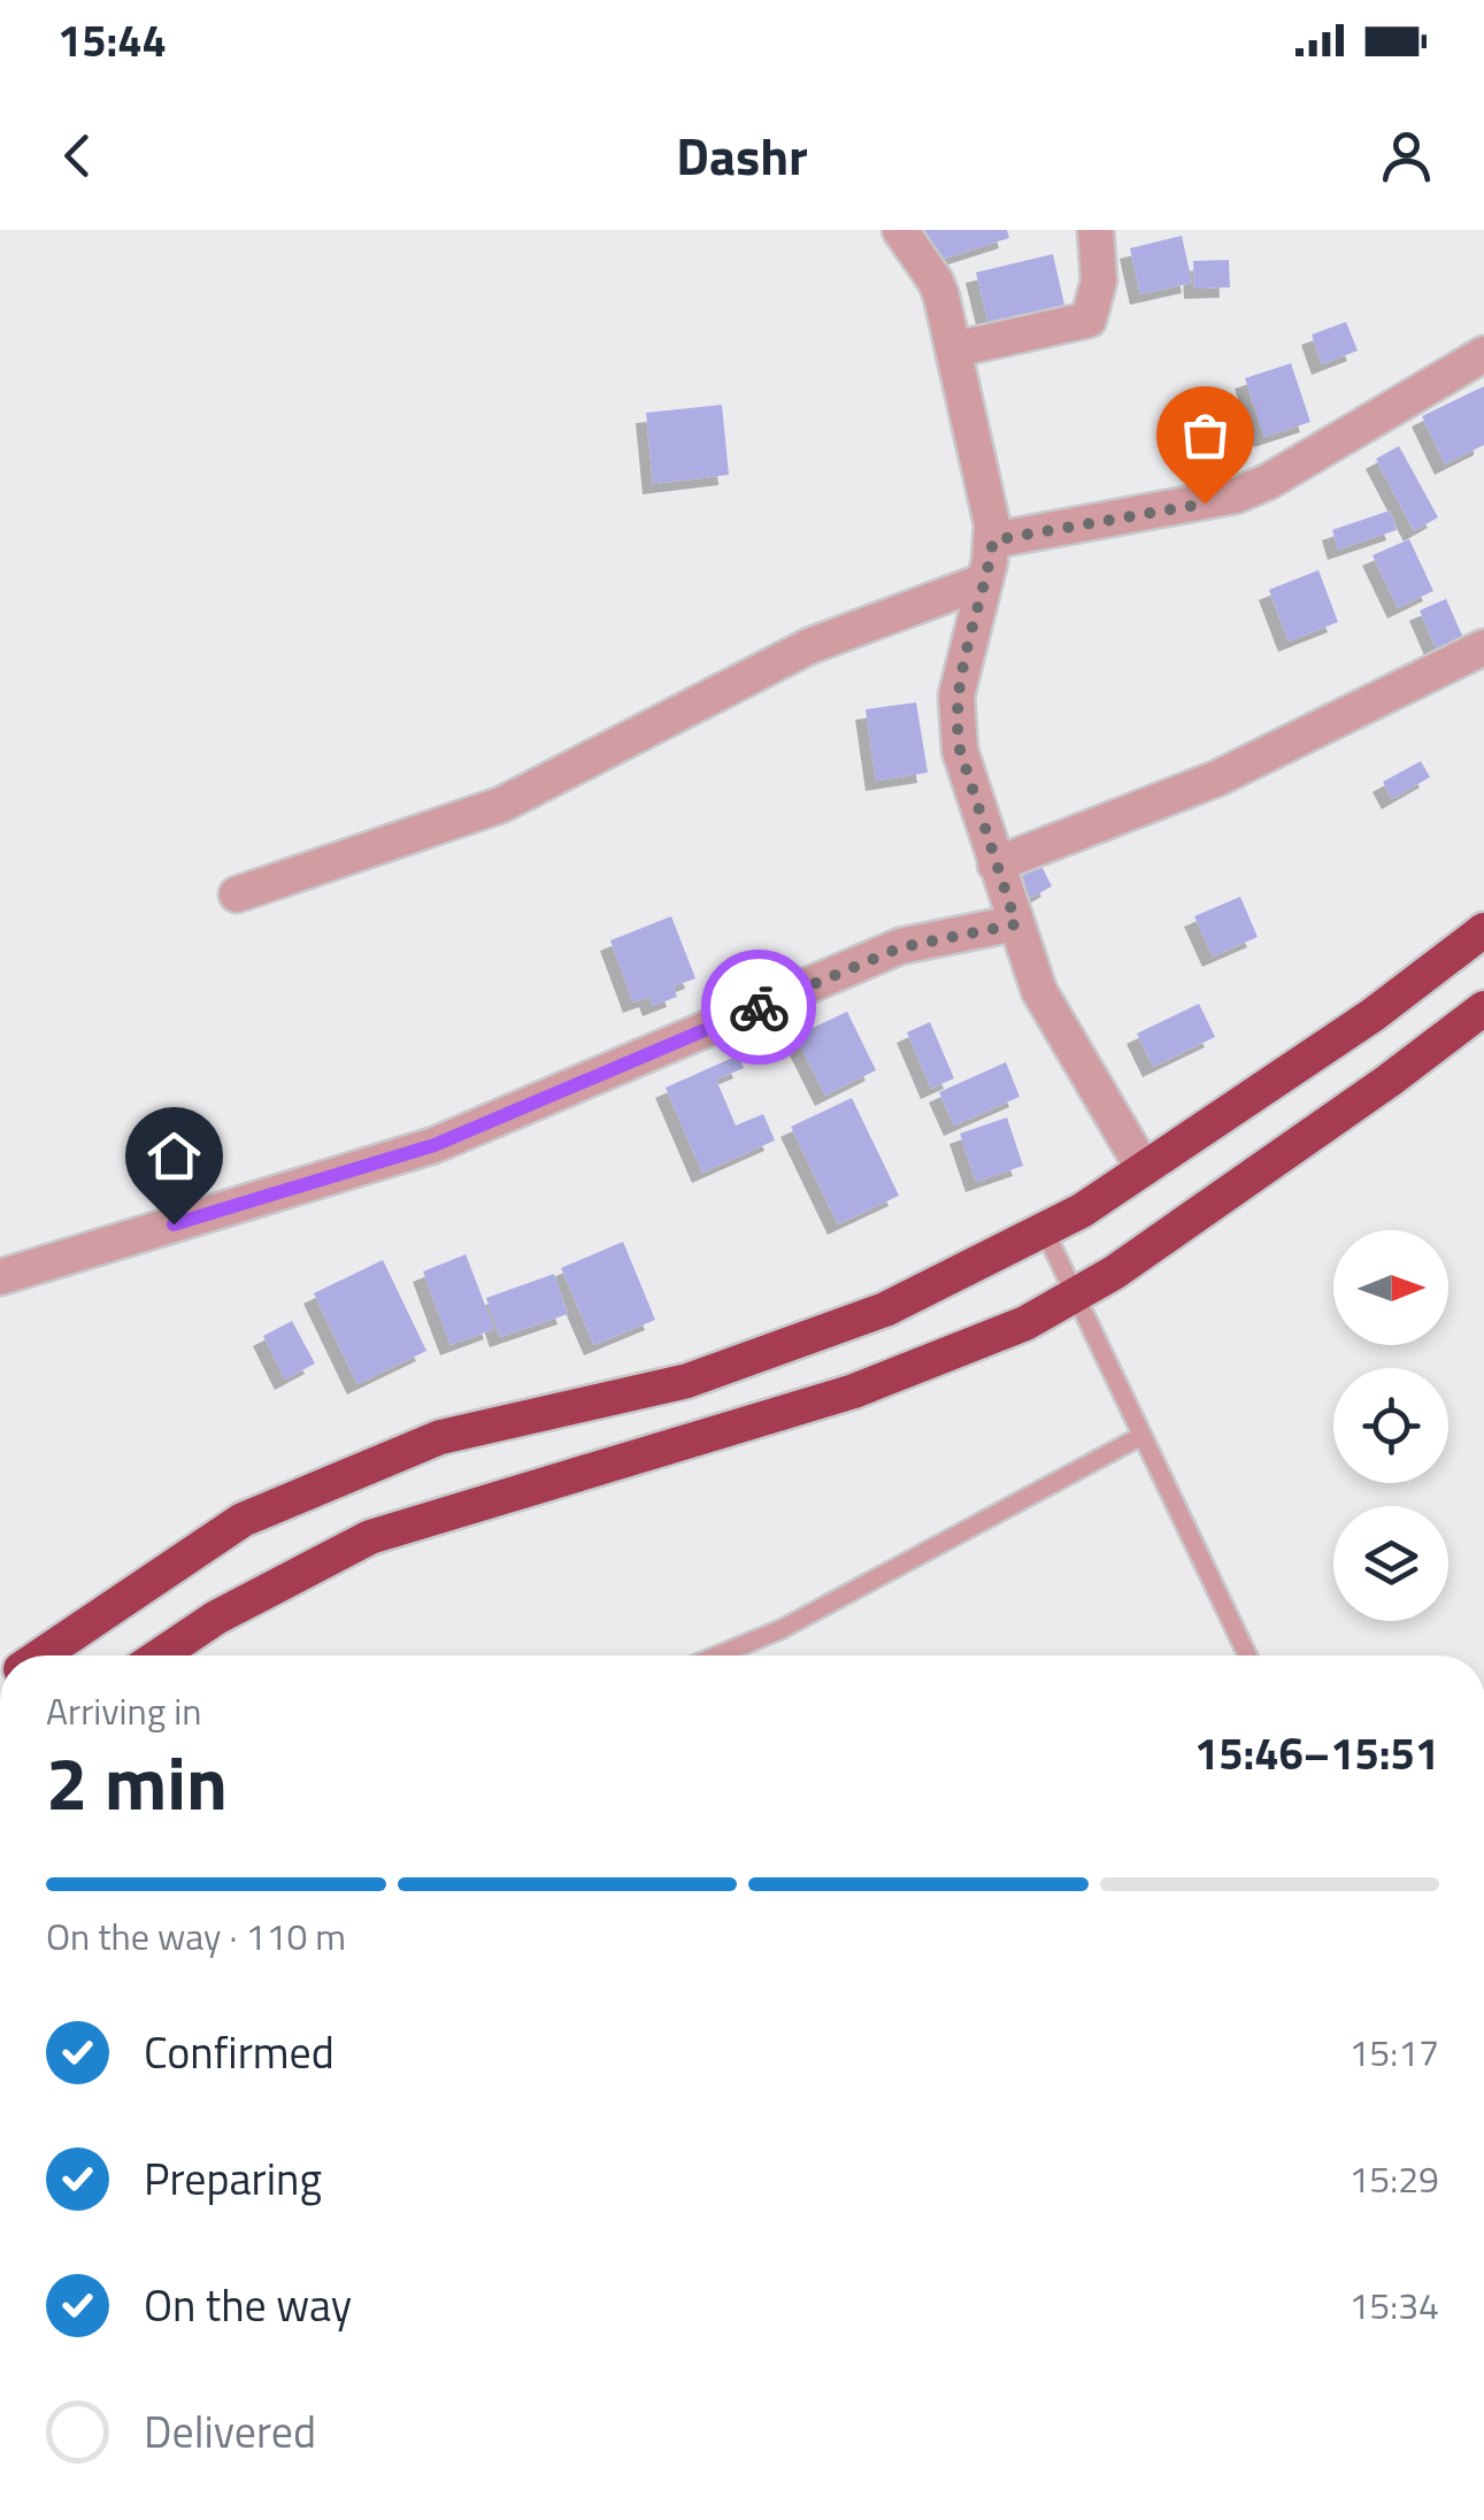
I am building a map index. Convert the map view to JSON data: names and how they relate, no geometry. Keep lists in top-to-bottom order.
{
  "north": "right",
  "page": {
    "status": "15:44",
    "header": "Dashr",
    "heading": ["2 min", "Arriving in", "15:46–15:51"],
    "bar": "On the way · 110 m",
    "list": [
      ["Confirmed", "15:17"],
      ["Preparing", "15:29"],
      ["On the way", "15:34"],
      "Delivered"
    ]
  }
}
